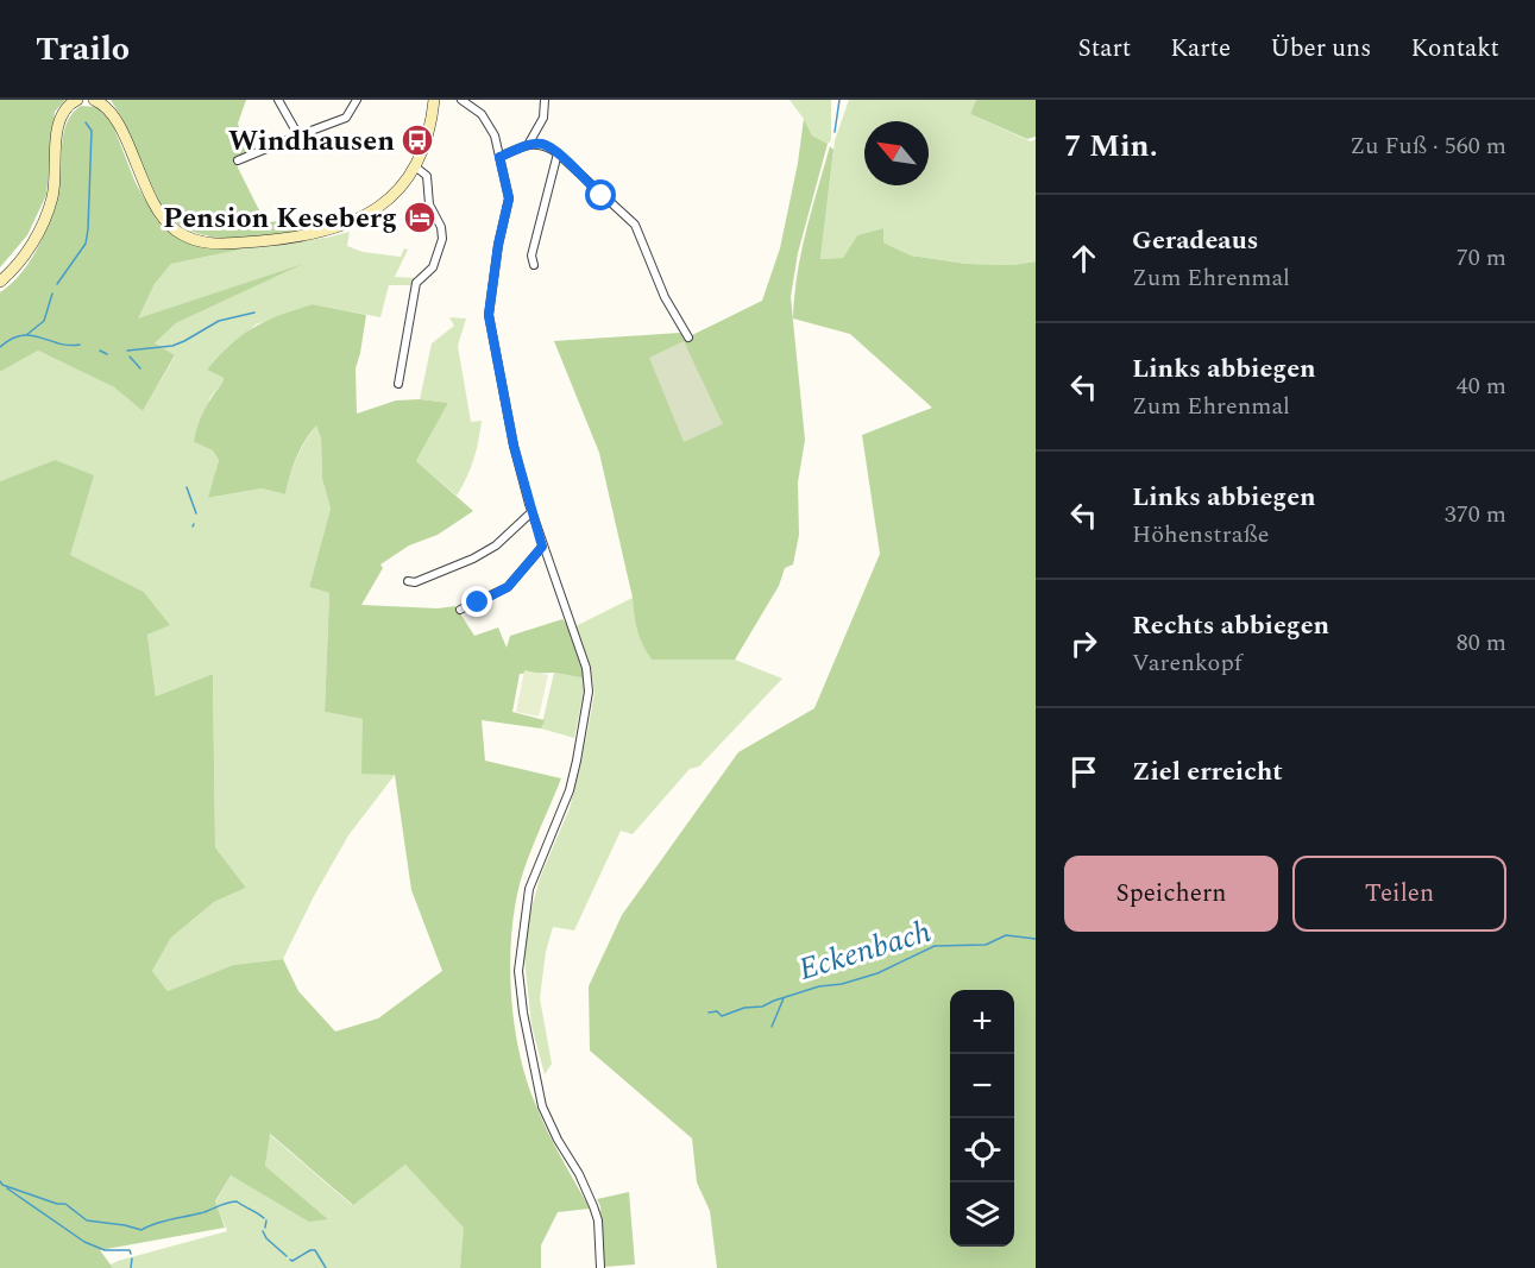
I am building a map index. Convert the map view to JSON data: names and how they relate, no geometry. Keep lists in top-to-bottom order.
{
  "water": ["Eckenbach"],
  "places": {
    "bus stop": ["Windhausen"],
    "hotel": ["Pension Keseberg"]
  },
  "north": "top left",
  "page": {
    "header": "Trailo",
    "nav": [
      "Start",
      "Karte",
      "Über uns",
      "Kontakt"
    ],
    "heading": ["7 Min.", "Zu Fuß · 560 m"],
    "list": [
      ["Geradeaus", "Zum Ehrenmal", "70 m"],
      ["Links abbiegen", "Zum Ehrenmal", "40 m"],
      ["Links abbiegen", "Höhenstraße", "370 m"],
      ["Rechts abbiegen", "Varenkopf", "80 m"],
      "Ziel erreicht"
    ],
    "buttons": ["Speichern", "Teilen"],
    "map_buttons": ["+", "−"]
  }
}
